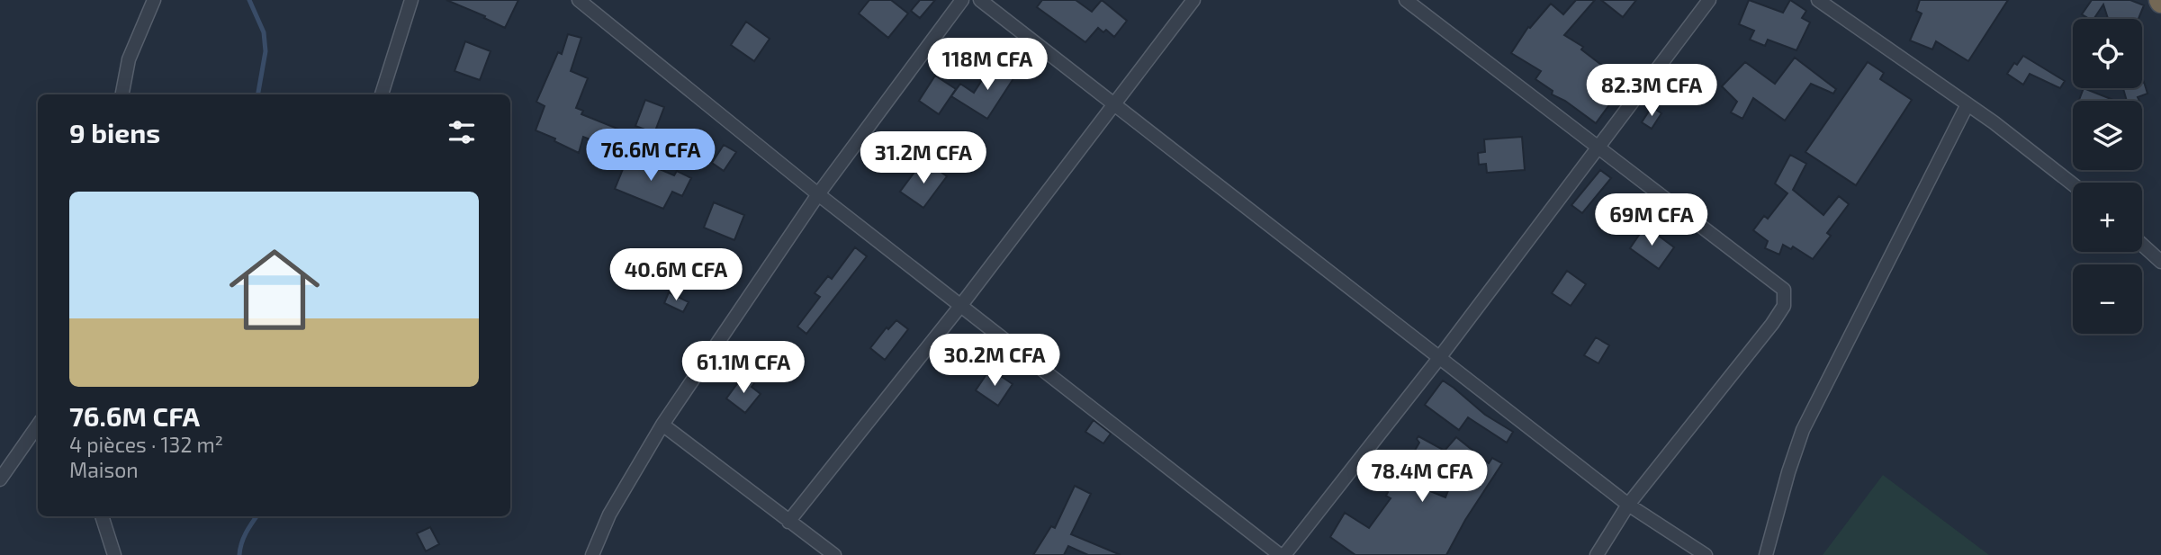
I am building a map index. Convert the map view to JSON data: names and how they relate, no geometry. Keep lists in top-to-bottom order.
{
  "page": {
    "map_buttons": ["+", "−"],
    "price": [
      "118M CFA",
      "82.3M CFA",
      "76.6M CFA",
      "31.2M CFA",
      "69M CFA",
      "40.6M CFA",
      "30.2M CFA",
      "61.1M CFA",
      "78.4M CFA"
    ],
    "heading": "9 biens",
    "list": [
      {
        "name": "76.6M CFA",
        "note": "4 pièces · 132 m² · Maison"
      }
    ]
  }
}
